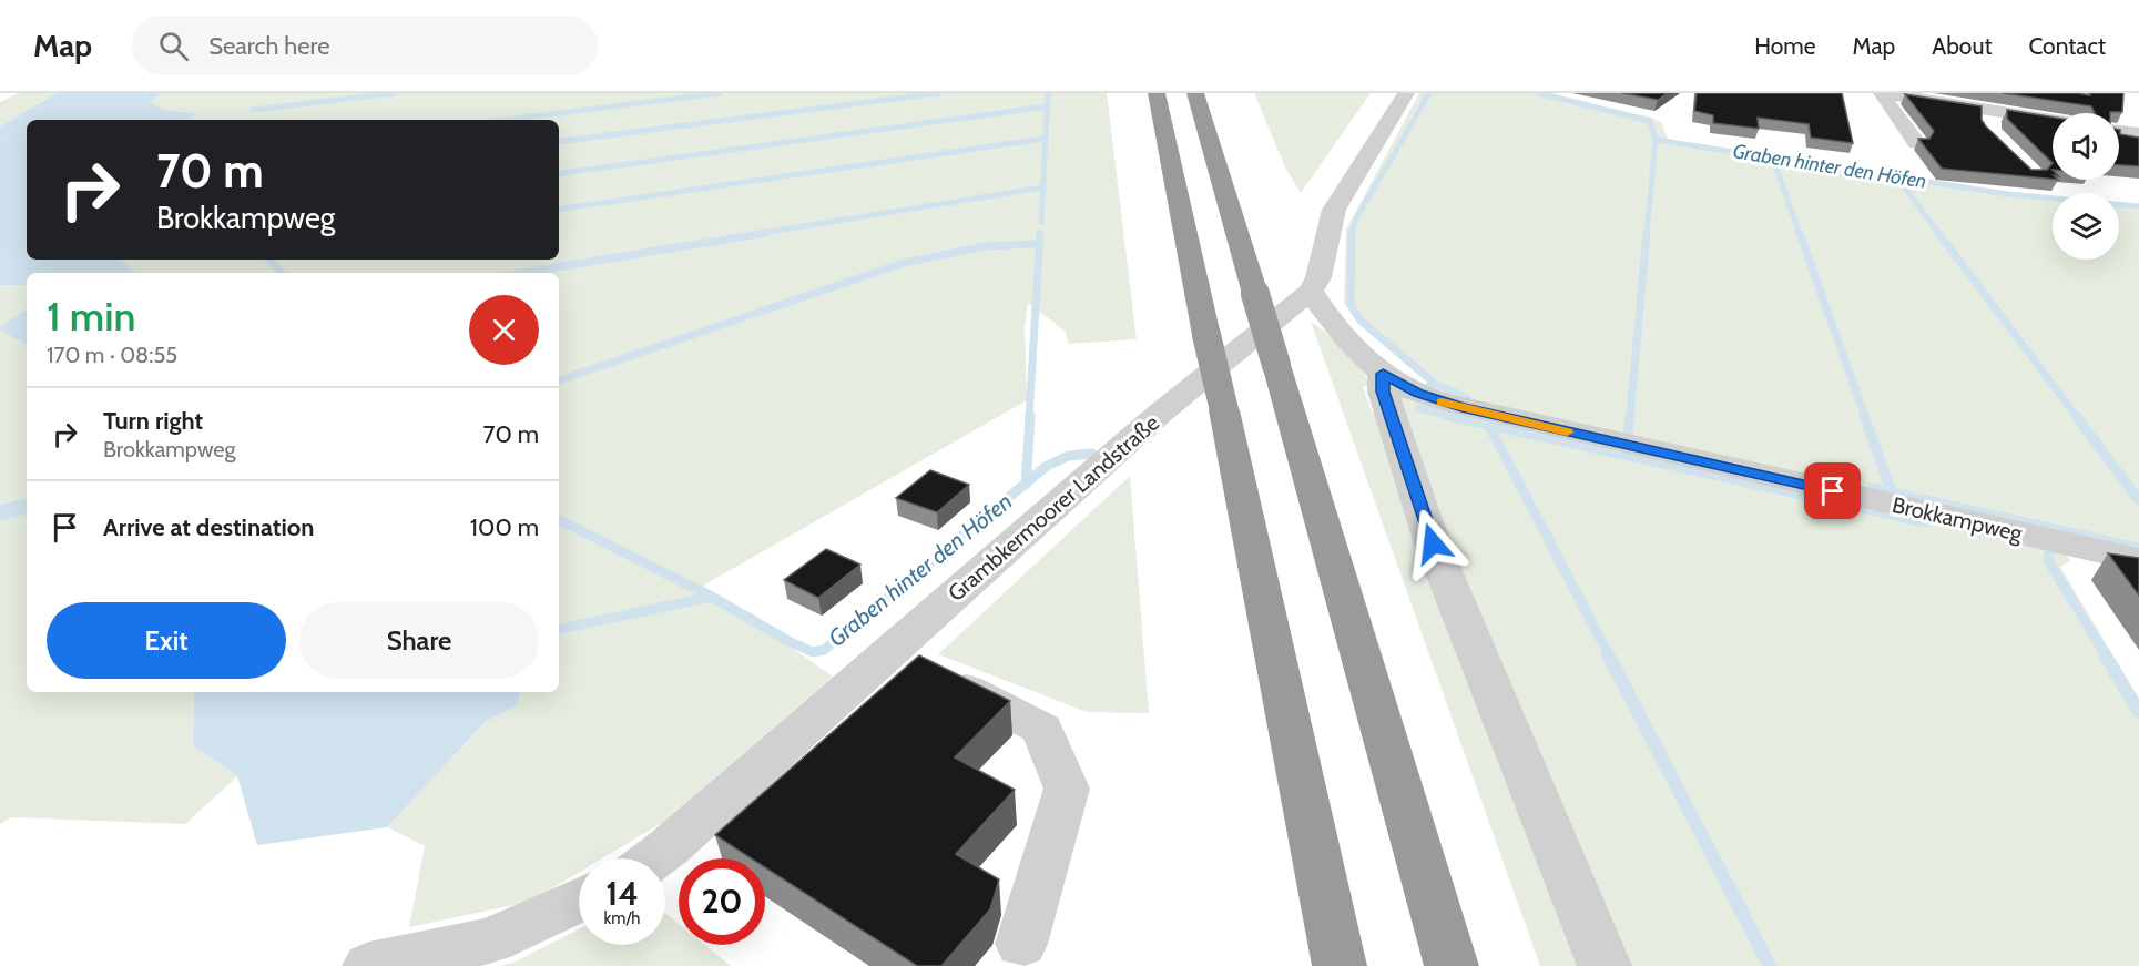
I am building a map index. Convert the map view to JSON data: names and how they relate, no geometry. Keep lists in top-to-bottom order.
{
  "streets": {
    "street": ["Grambkermoorer Landstraße", "Brokkampweg"]
  },
  "crossings": [
    ["Grambkermoorer Landstraße", "Brokkampweg"]
  ],
  "water": ["Graben hinter den Höfen"],
  "page": {
    "header": "Map",
    "search": "Search here",
    "nav": [
      "Home",
      "Map",
      "About",
      "Contact"
    ],
    "turn": ["70 m", "Brokkampweg"],
    "heading": ["1 min", "170 m · 08:55"],
    "list": [
      {
        "name": "Turn right",
        "note": "Brokkampweg",
        "value": "70 m"
      },
      {
        "name": "Arrive at destination",
        "value": "100 m"
      }
    ],
    "buttons": ["Exit", "Share"],
    "speed": "14 km/h",
    "limit": "20"
  }
}
